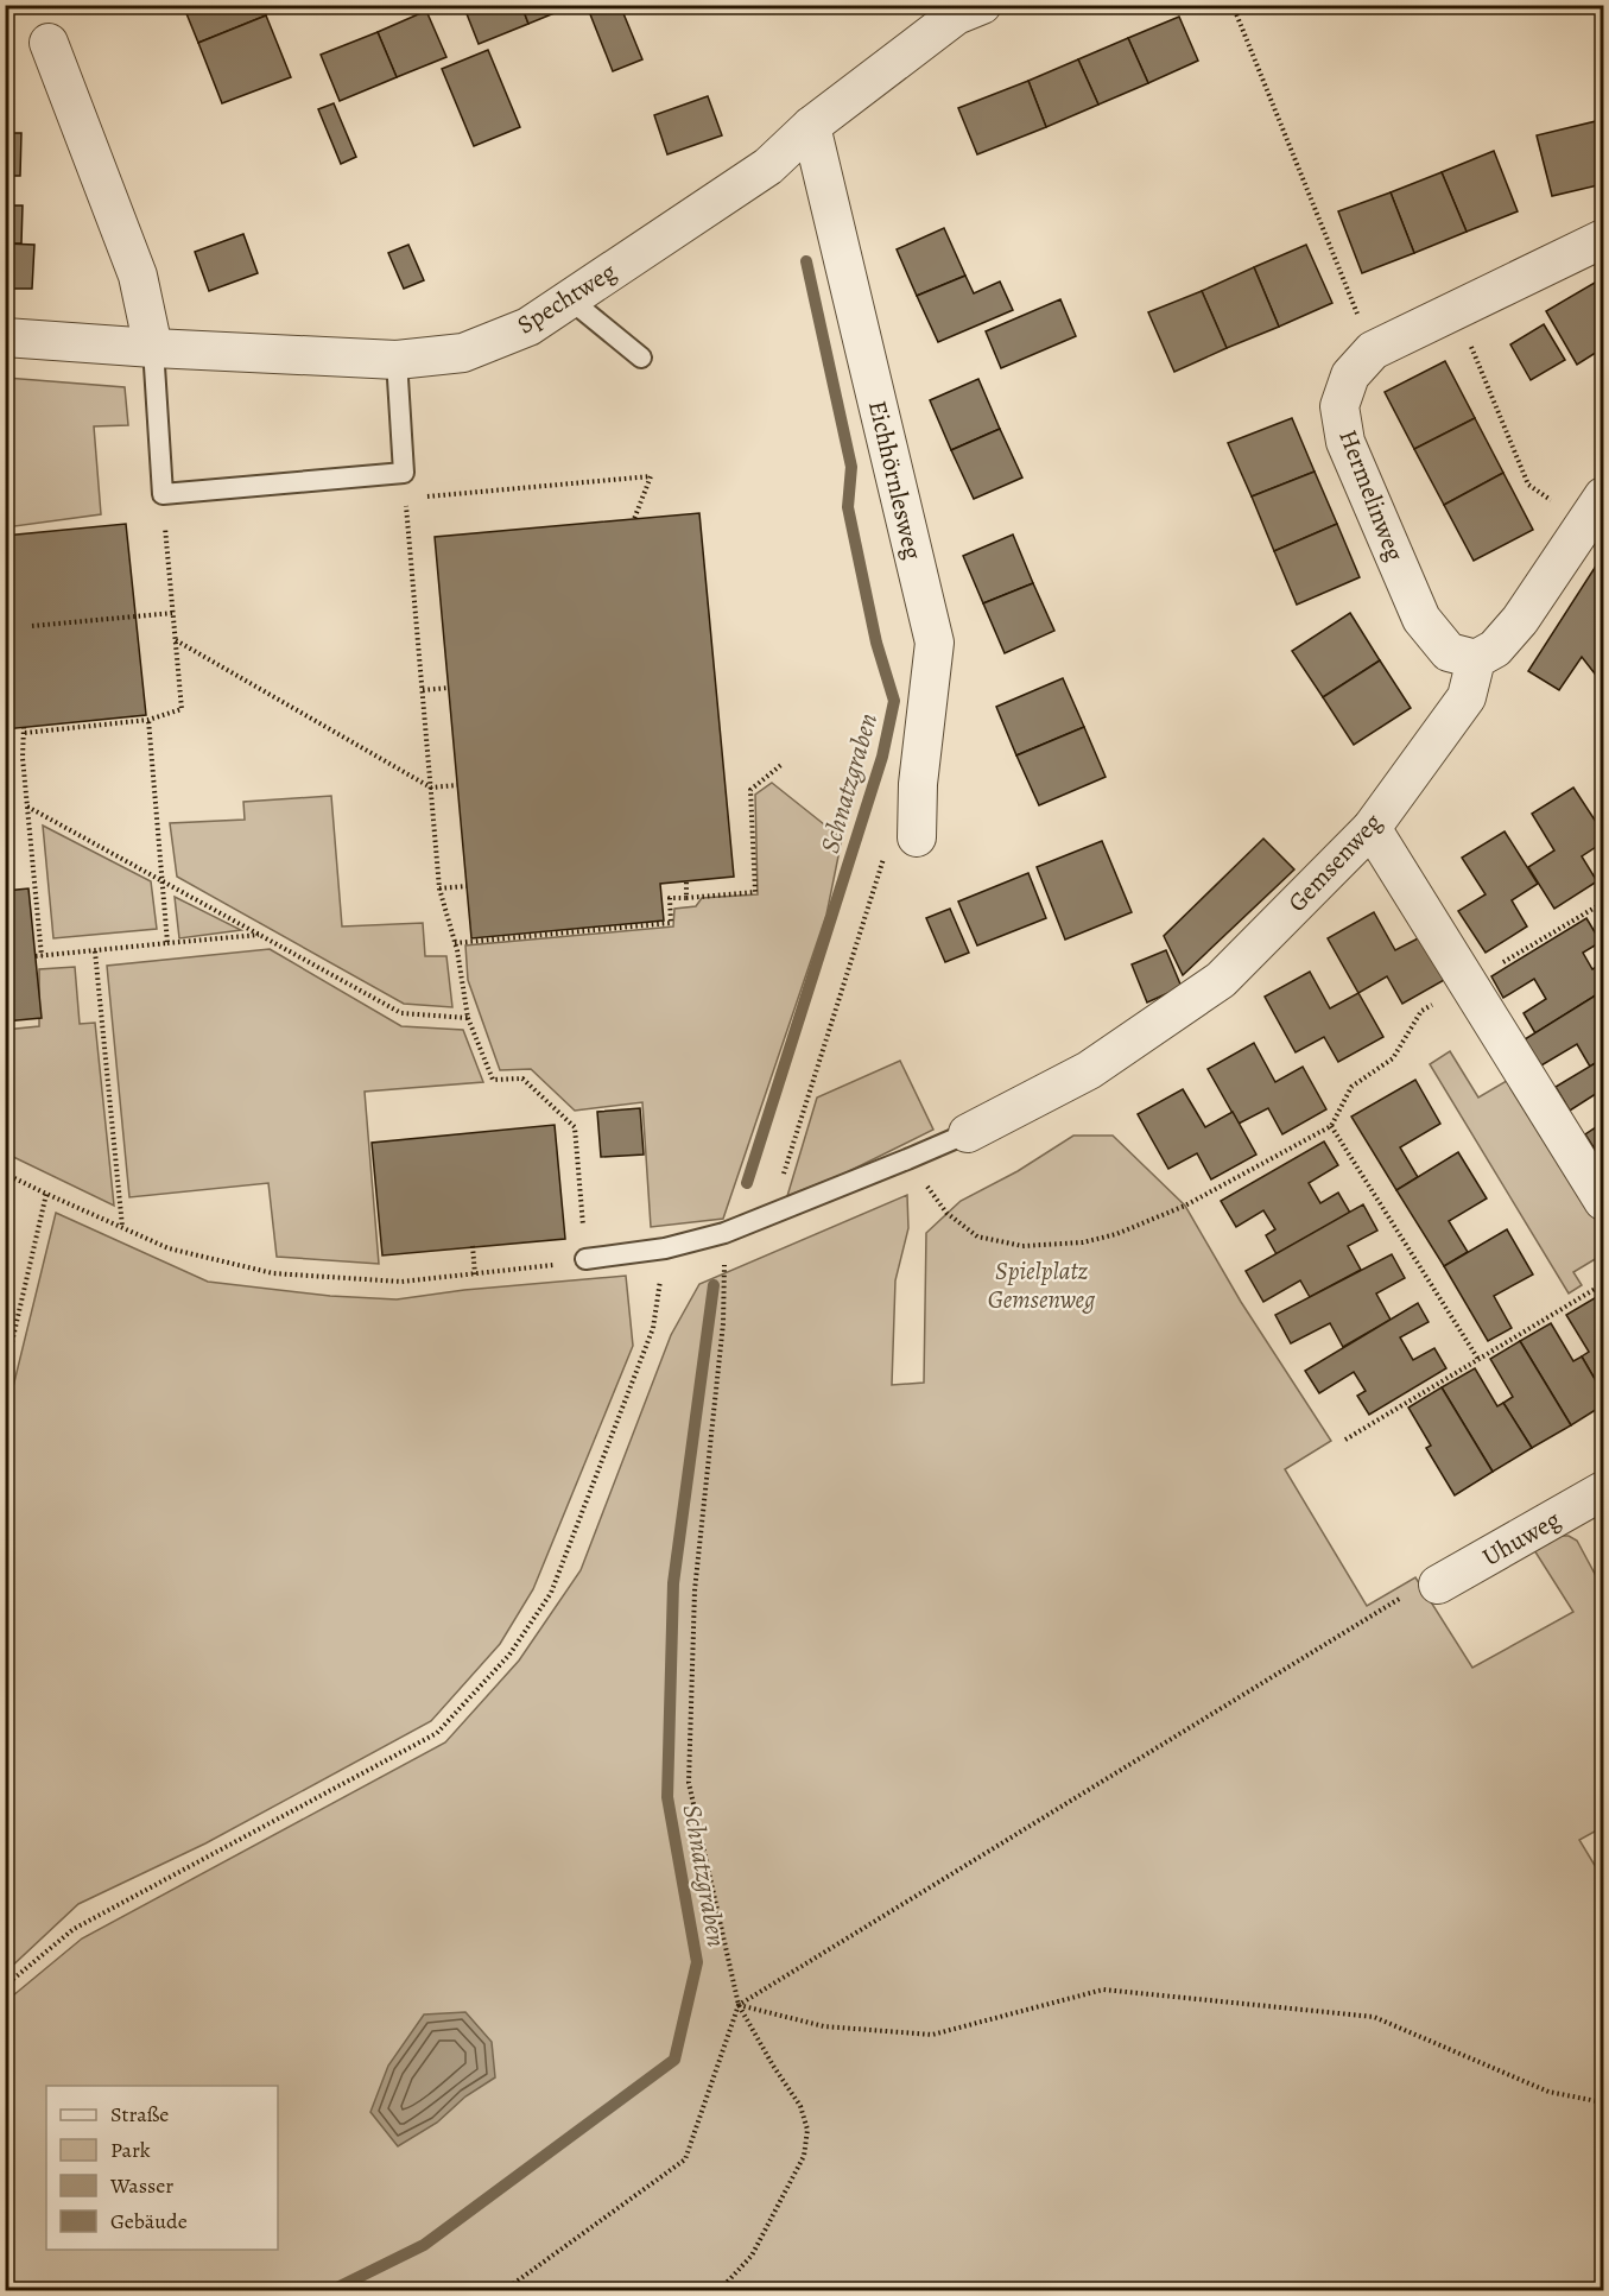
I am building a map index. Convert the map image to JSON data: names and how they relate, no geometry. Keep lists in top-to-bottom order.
{
  "streets": {
    "street": [
      "Spechtweg",
      "Eichhörnlesweg",
      "Hermelinweg",
      "Gemsenweg",
      "Uhuweg"
    ]
  },
  "crossings": [
    ["Spechtweg", "Eichhörnlesweg"],
    ["Hermelinweg", "Gemsenweg"]
  ],
  "water": ["Schnatzgraben"],
  "parks": ["Spielplatz Gemsenweg"],
  "legend": [
    "Straße",
    "Park",
    "Wasser",
    "Gebäude"
  ]
}
